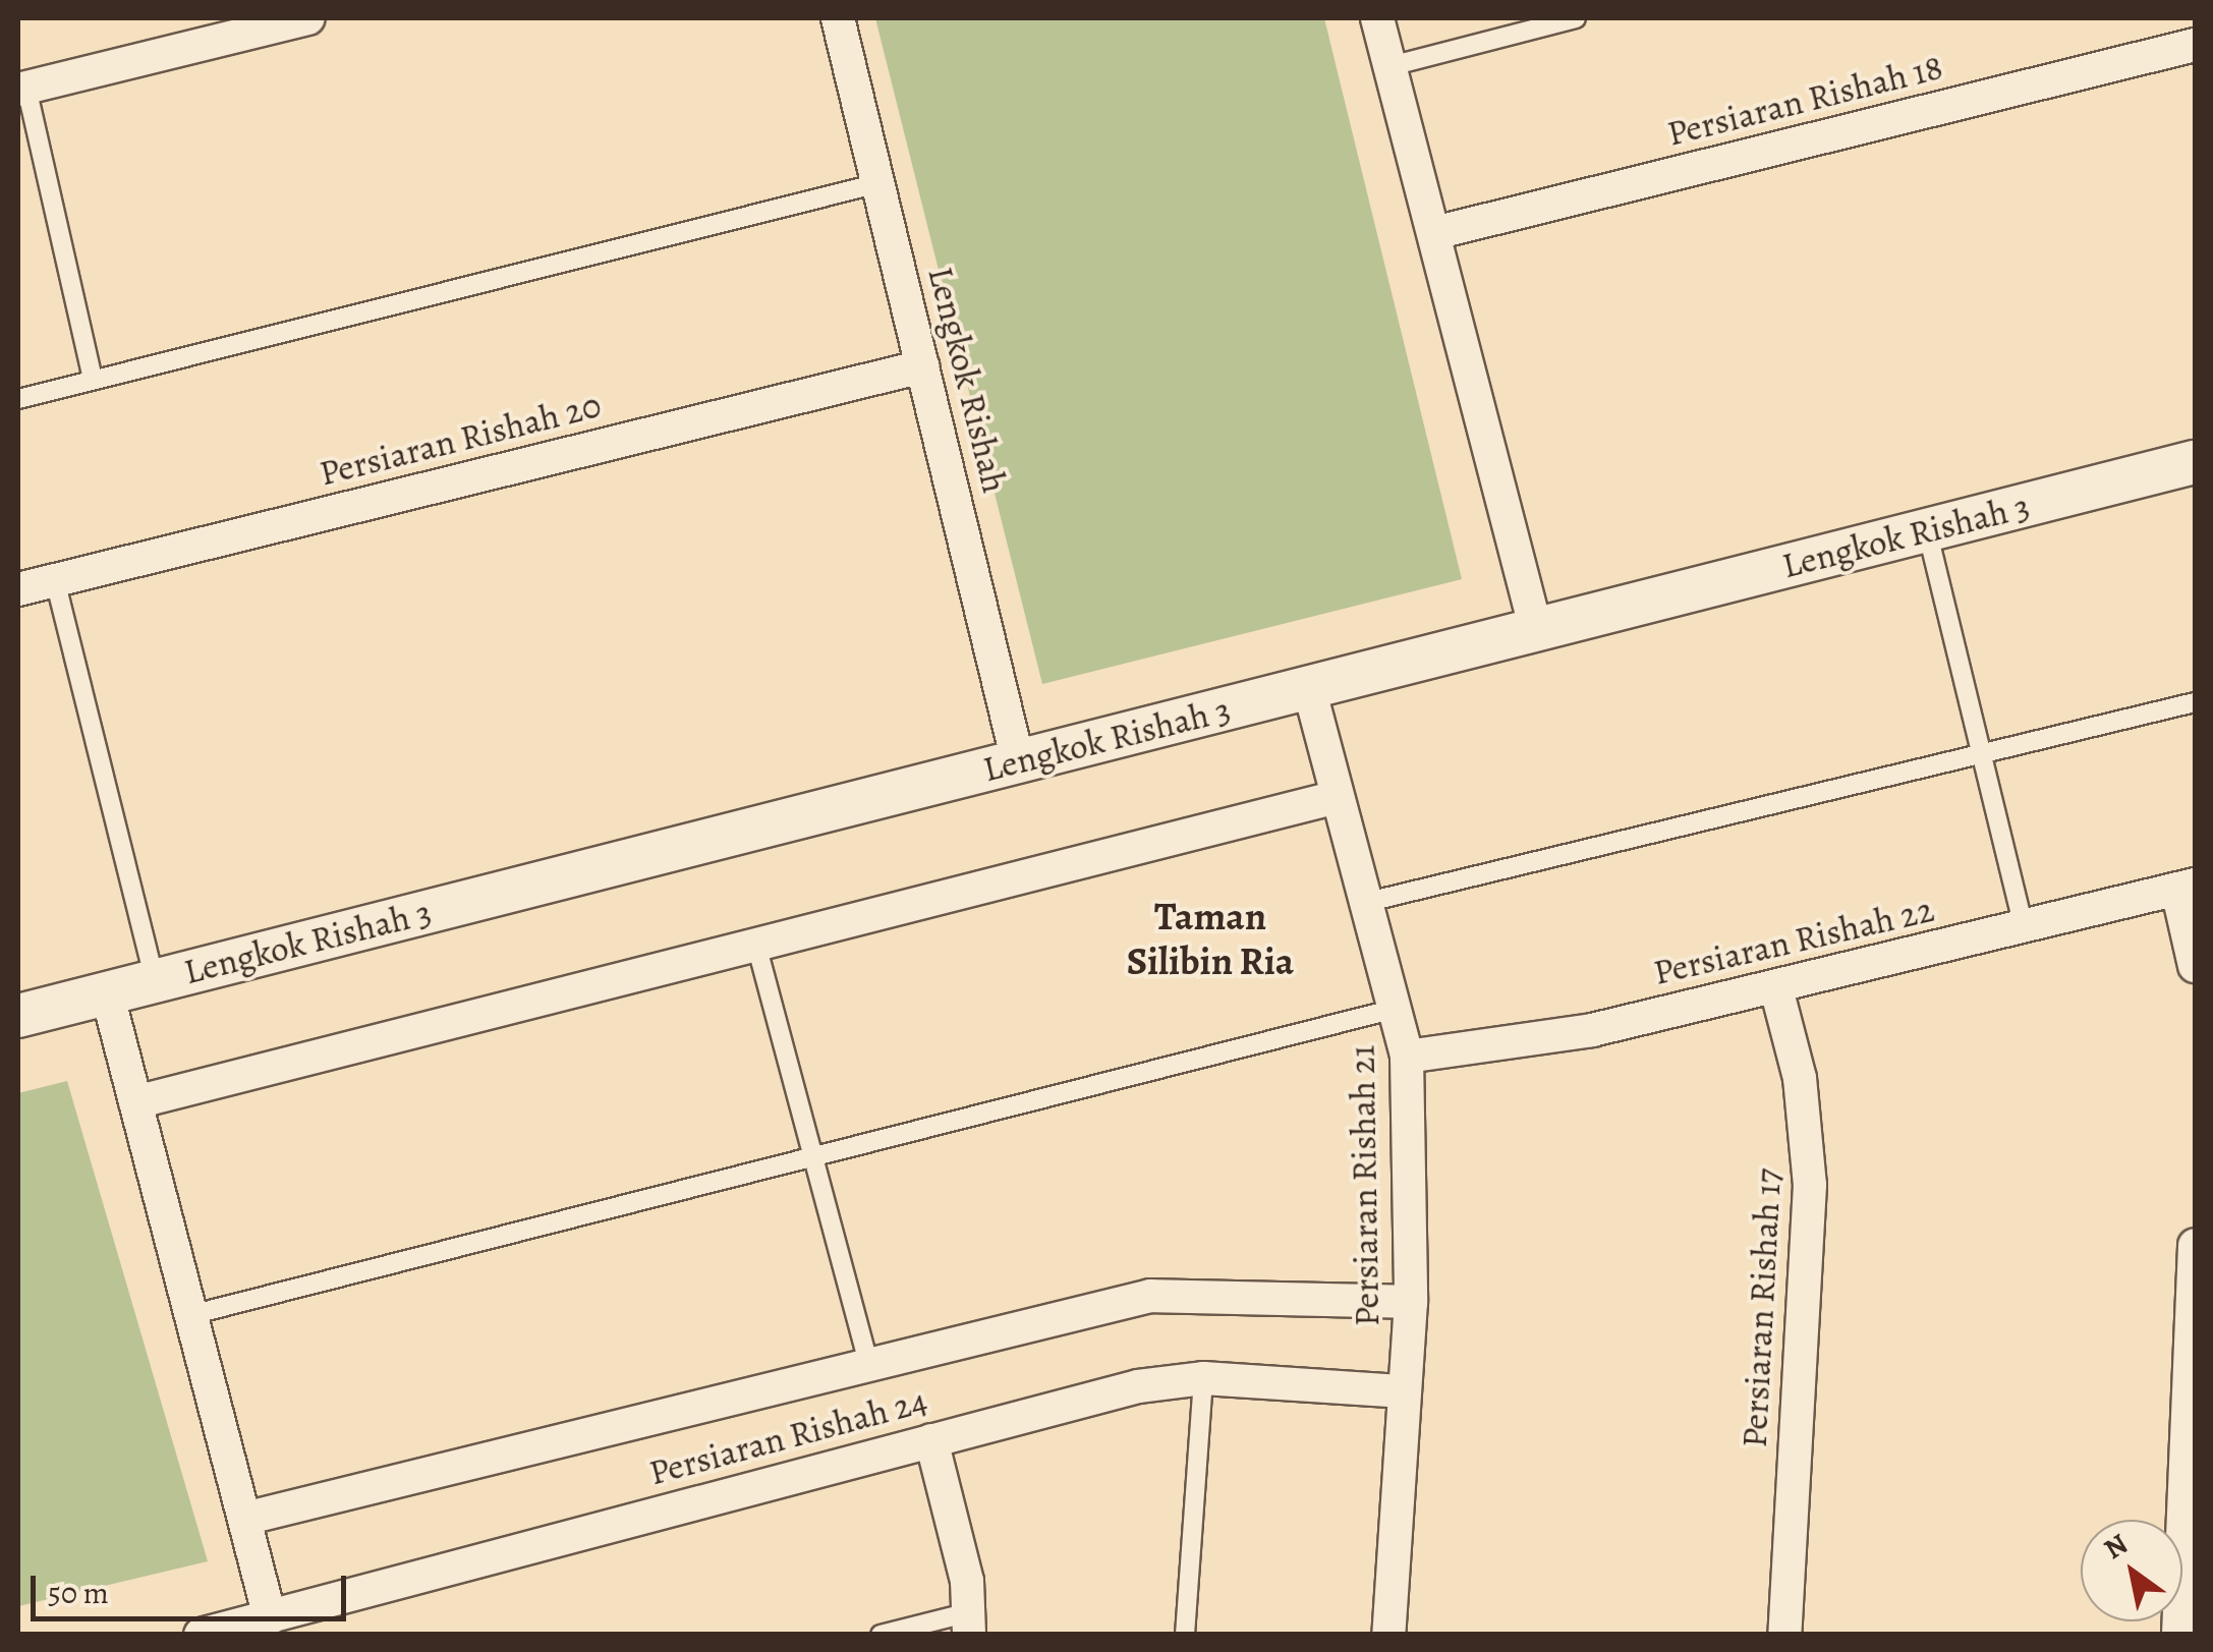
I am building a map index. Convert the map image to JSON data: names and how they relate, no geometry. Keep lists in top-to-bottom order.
{
  "streets": {
    "street": [
      "Persiaran Rishah 18",
      "Lengkok Rishah",
      "Persiaran Rishah 20",
      "Lengkok Rishah 3",
      "Persiaran Rishah 22",
      "Persiaran Rishah 21",
      "Persiaran Rishah 17",
      "Persiaran Rishah 24"
    ]
  },
  "crossings": [
    ["Lengkok Rishah", "Persiaran Rishah 20"],
    ["Lengkok Rishah", "Lengkok Rishah 3"],
    ["Lengkok Rishah 3", "Persiaran Rishah 21"],
    ["Persiaran Rishah 22", "Persiaran Rishah 21"],
    ["Persiaran Rishah 22", "Persiaran Rishah 17"],
    ["Persiaran Rishah 21", "Persiaran Rishah 24"]
  ],
  "districts": ["Taman Silibin Ria"],
  "scale_bar": "50 m",
  "north": "top left"
}
